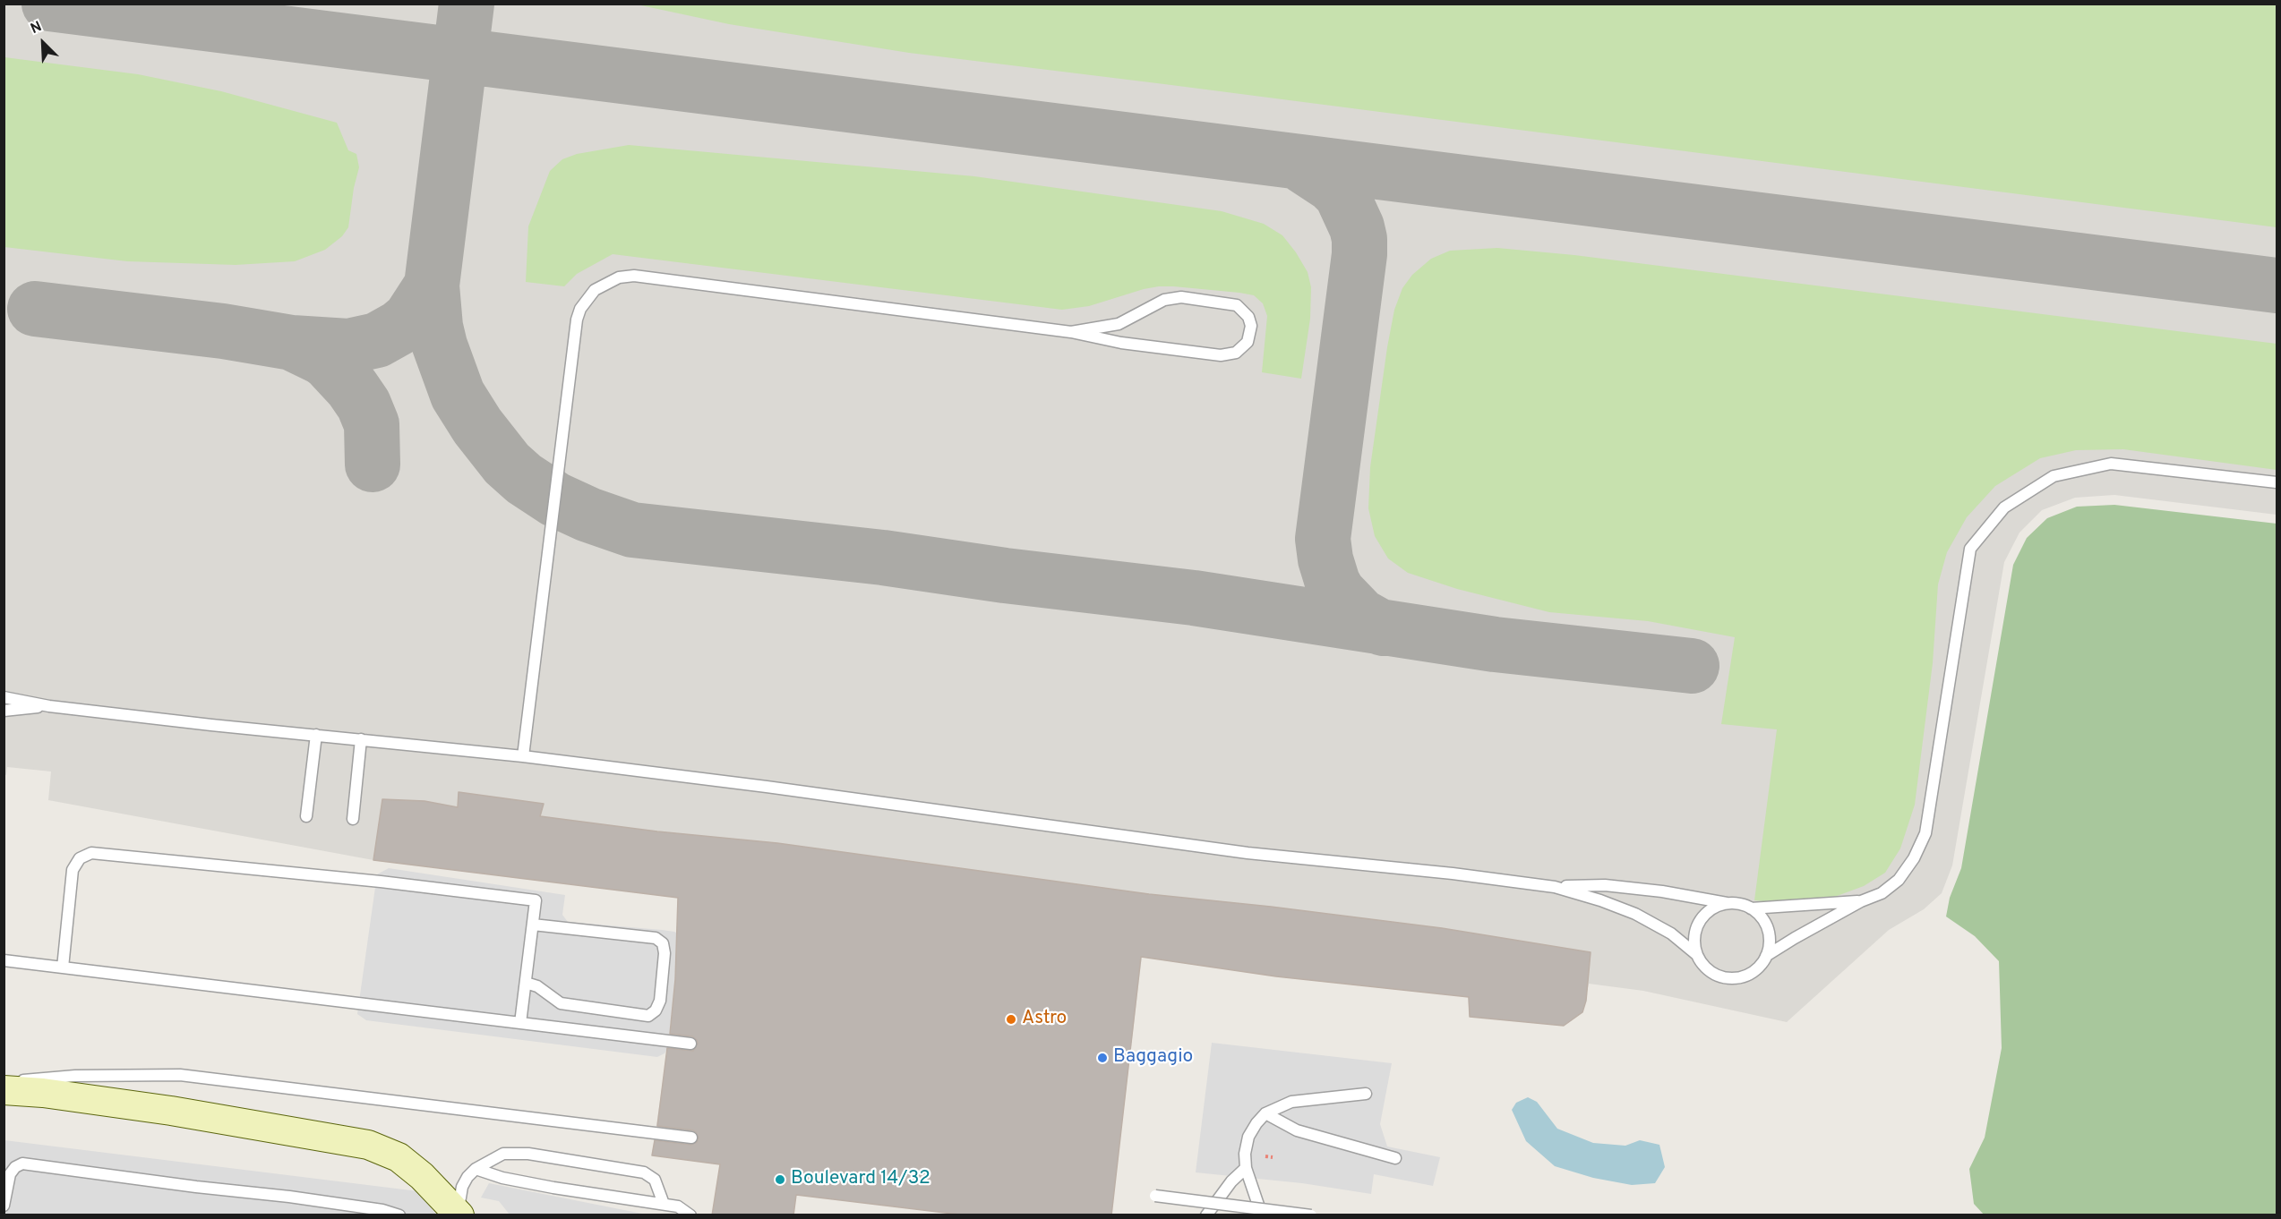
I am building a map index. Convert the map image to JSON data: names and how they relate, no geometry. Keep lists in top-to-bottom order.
{
  "places": ["Astro", "Baggagio", "Boulevard 14/32"],
  "north": "top left"
}
